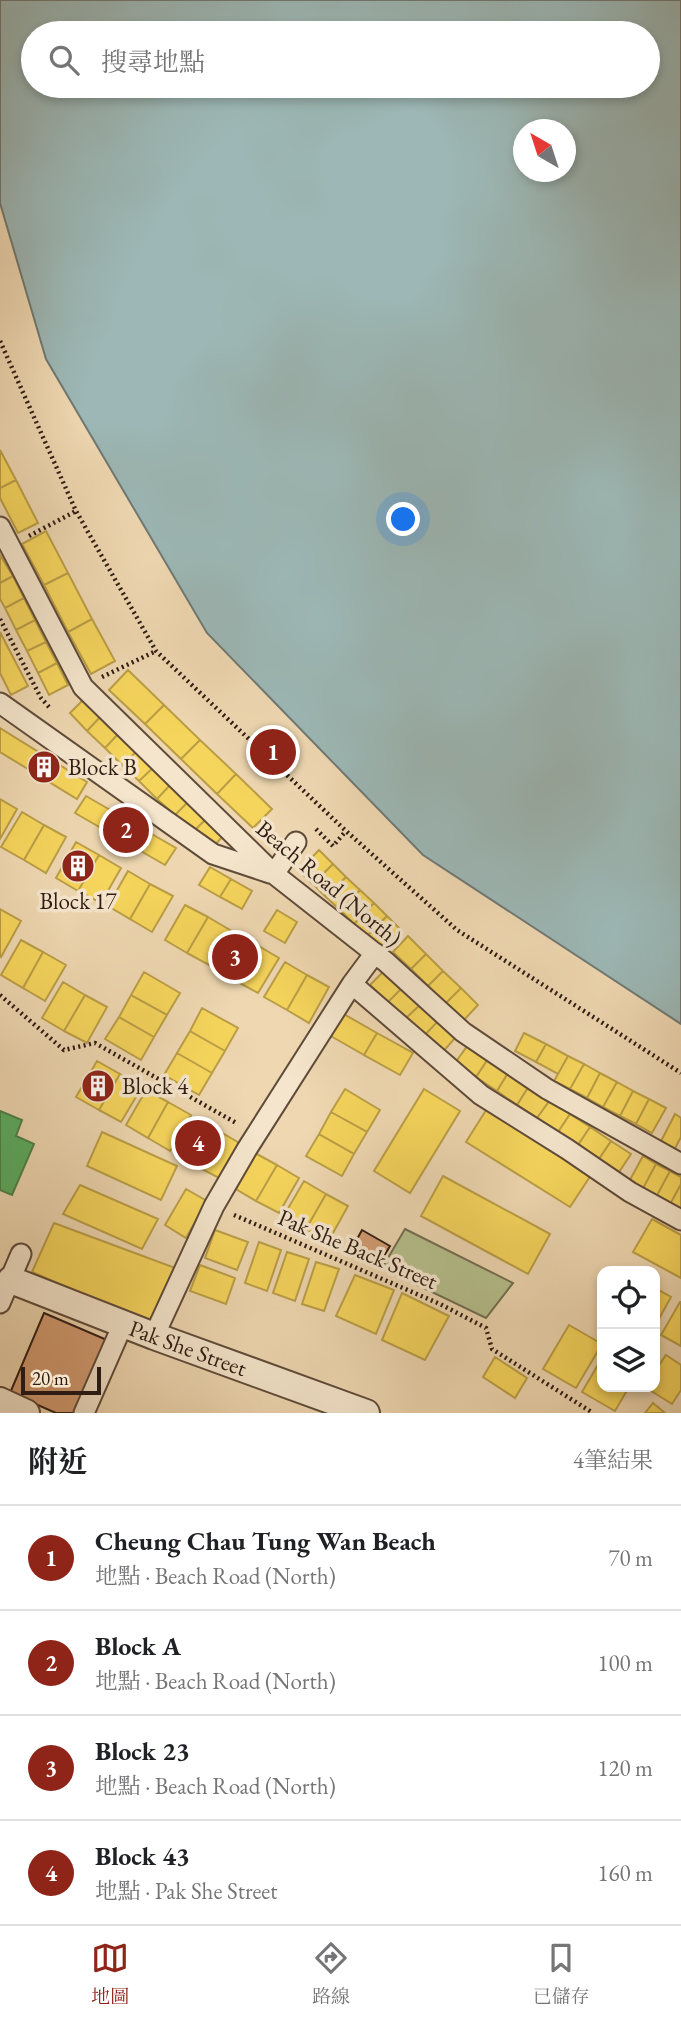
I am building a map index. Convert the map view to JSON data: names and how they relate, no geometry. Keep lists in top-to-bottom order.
{
  "streets": {
    "street": ["Beach Road (North)", "Pak She Street"],
    "path": ["Pak She Back Street"]
  },
  "places": {
    "building": ["Block B", "Block 17", "Block 4"]
  },
  "scale_bar": "20 m",
  "north": "top left",
  "page": {
    "search": "搜尋地點",
    "pins": [
      "1",
      "2",
      "3",
      "4"
    ],
    "scale": "20 m",
    "heading": ["附近", "4筆結果"],
    "list": [
      {
        "mark": "1",
        "name": "Cheung Chau Tung Wan Beach",
        "note": "地點 · Beach Road (North)",
        "value": "70 m"
      },
      {
        "mark": "2",
        "name": "Block A",
        "note": "地點 · Beach Road (North)",
        "value": "100 m"
      },
      {
        "mark": "3",
        "name": "Block 23",
        "note": "地點 · Beach Road (North)",
        "value": "120 m"
      },
      {
        "mark": "4",
        "name": "Block 43",
        "note": "地點 · Pak She Street",
        "value": "160 m"
      }
    ],
    "nav": ["地圖", "路線", "已儲存"]
  }
}
